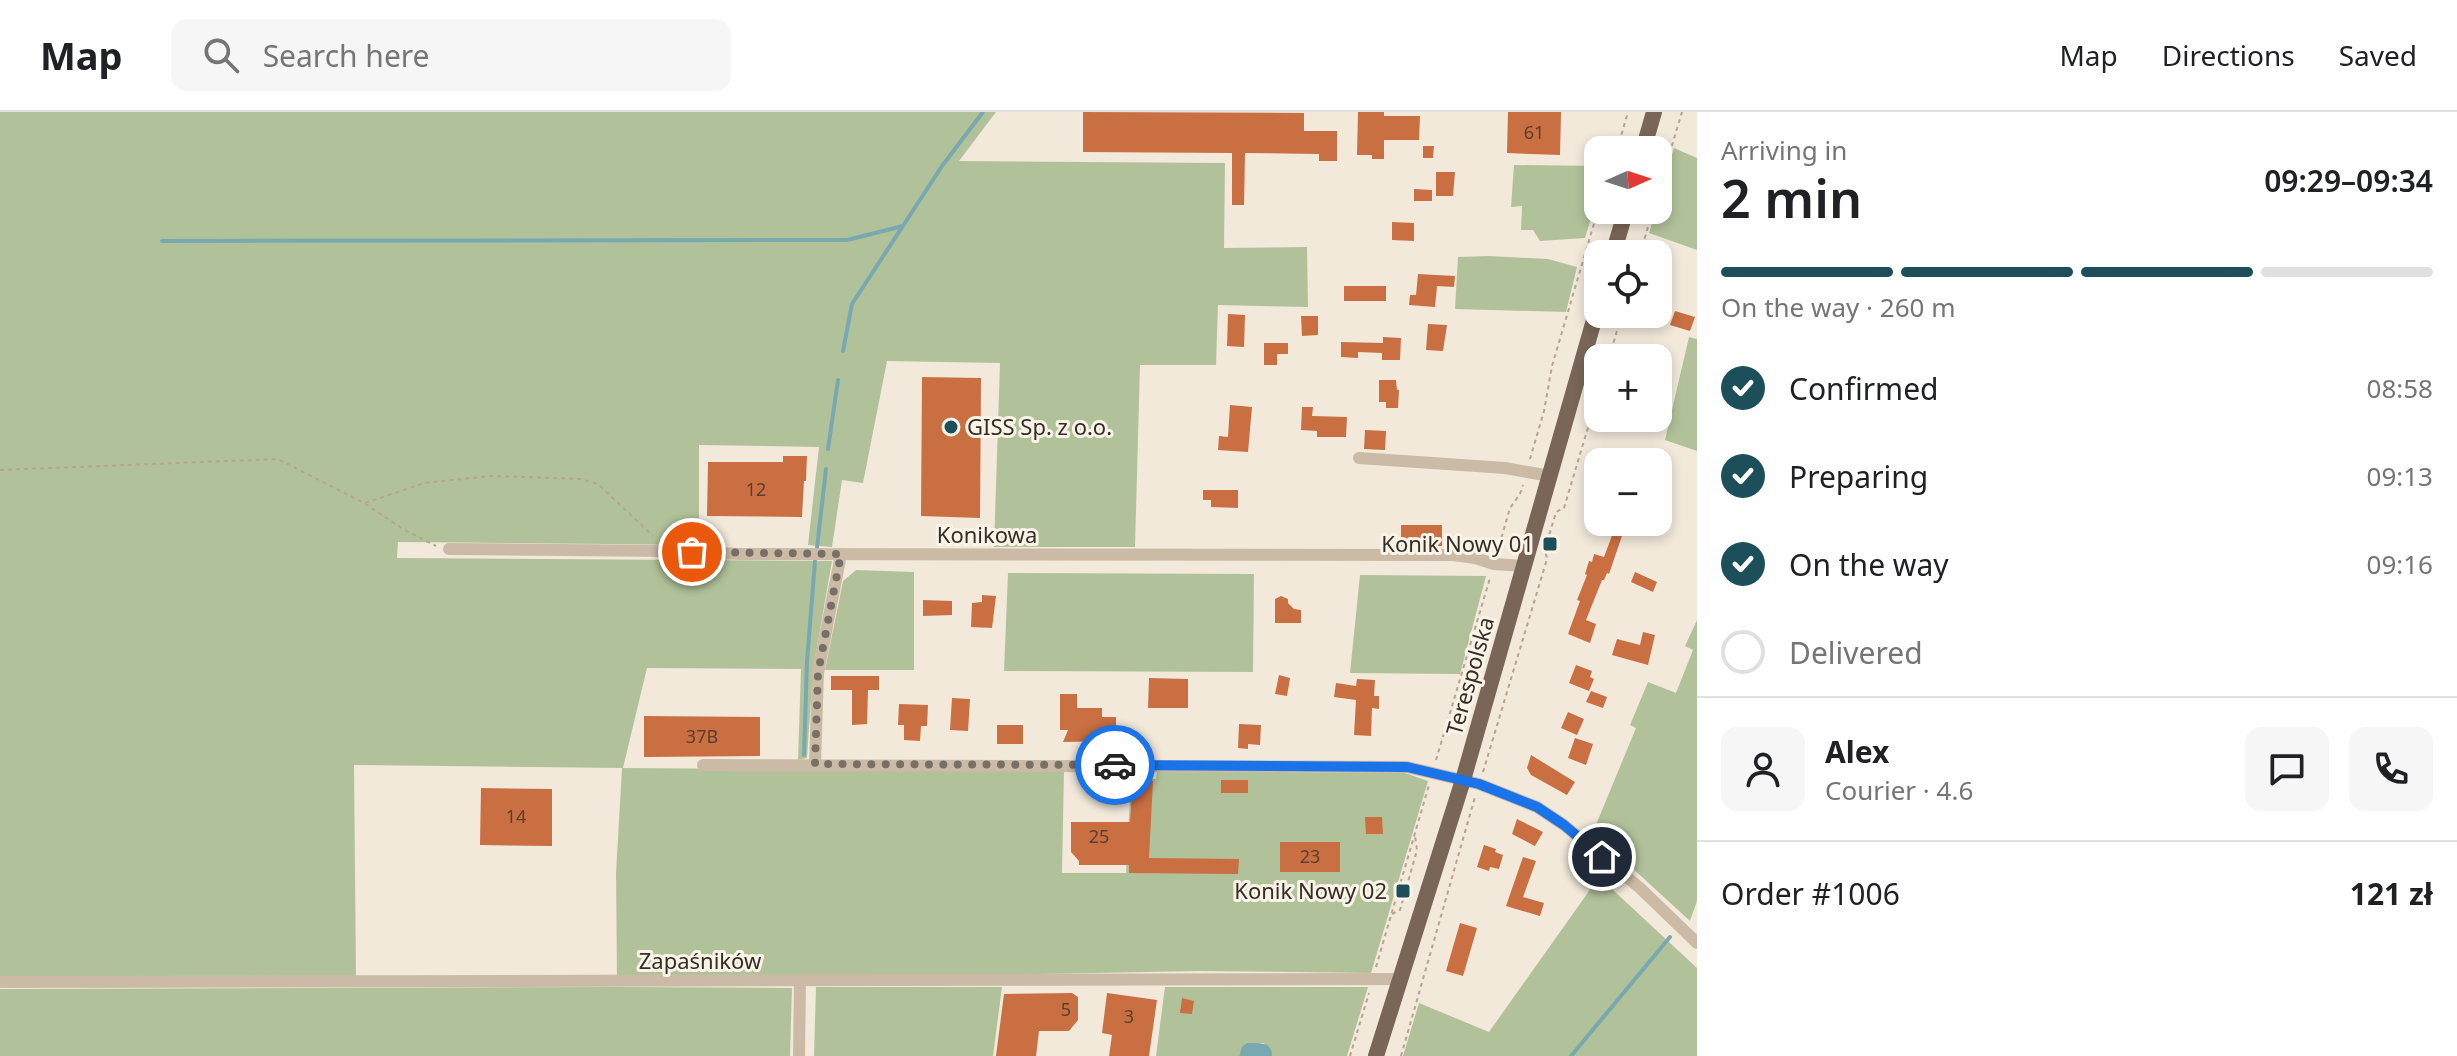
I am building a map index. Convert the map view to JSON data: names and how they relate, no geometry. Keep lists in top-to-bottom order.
{
  "streets": {
    "main road": ["Terespolska"],
    "street": ["Konikowa", "Zapaśników"]
  },
  "crossings": [
    ["Konikowa", "Terespolska"],
    ["Terespolska", "Zapaśników"]
  ],
  "places": {
    "other": ["GISS Sp. z o.o."],
    "transit": ["Konik Nowy 01", "Konik Nowy 02"]
  },
  "house_numbers": [
    "61",
    "12",
    "37B",
    "14",
    "25",
    "23",
    "5",
    "3"
  ],
  "north": "right",
  "page": {
    "header": "Map",
    "search": "Search here",
    "nav": ["Map", "Directions", "Saved"],
    "heading": ["2 min", "Arriving in", "09:29–09:34"],
    "panel": [
      "Alex",
      "Courier · 4.6",
      "Order #1006",
      "121 zł"
    ],
    "map_buttons": ["+", "−"],
    "bar": "On the way · 260 m",
    "list": [
      ["Confirmed", "08:58"],
      ["Preparing", "09:13"],
      ["On the way", "09:16"],
      "Delivered"
    ]
  }
}
